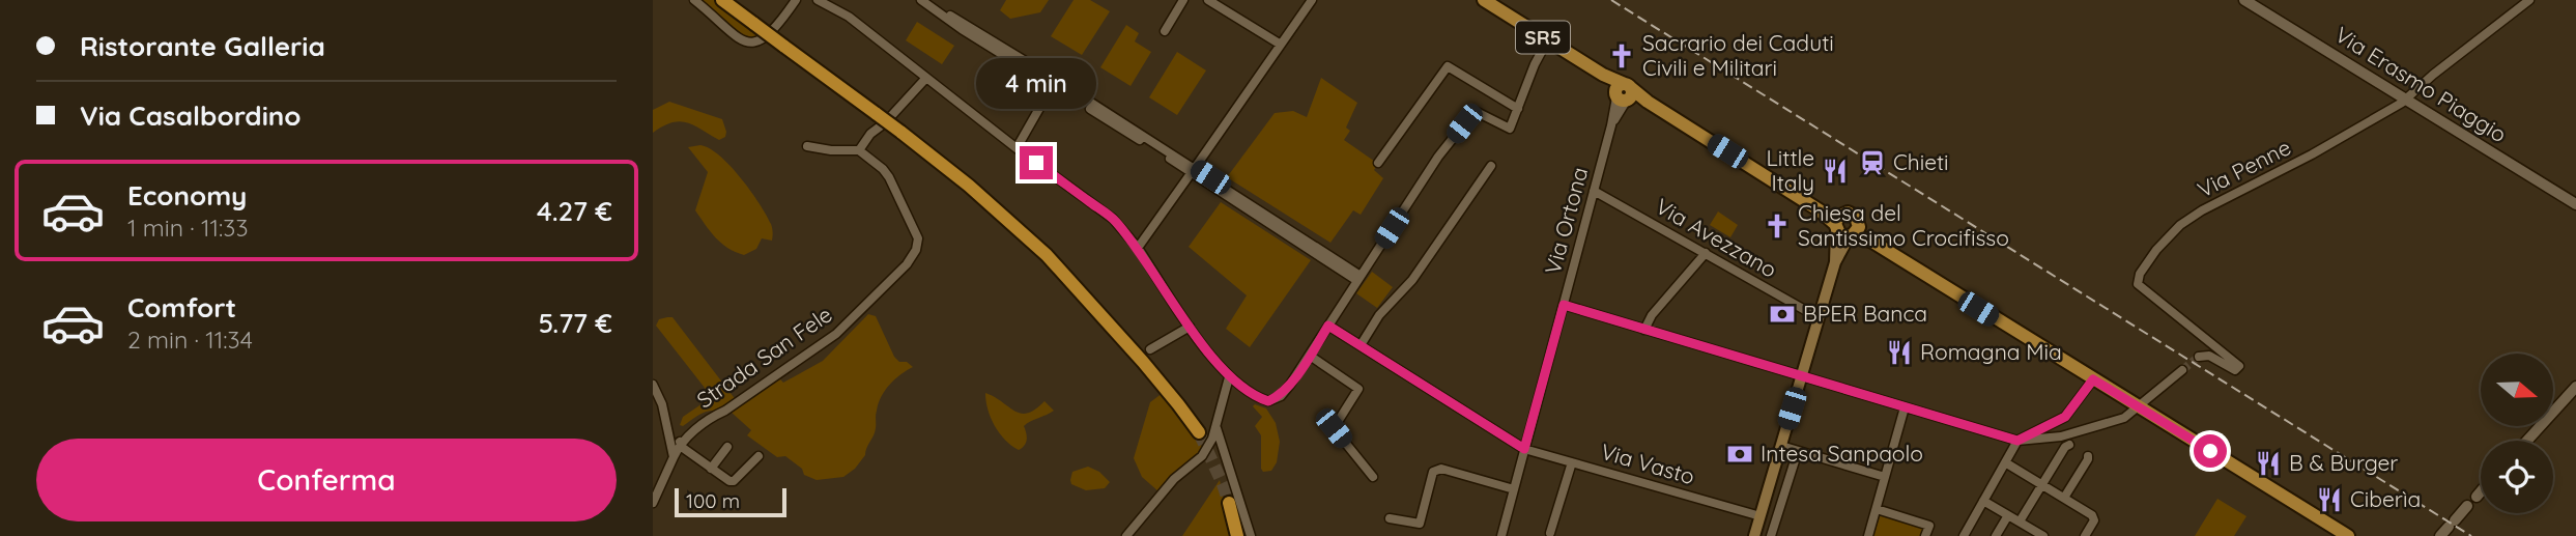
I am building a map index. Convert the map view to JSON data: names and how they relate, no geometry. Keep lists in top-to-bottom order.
{
  "streets": {
    "main road": ["SR5"],
    "street": [
      "Via Erasmo Piaggio",
      "Via Penne",
      "Via Ortona",
      "Via Avezzano",
      "Strada San Fele",
      "Via Vasto"
    ]
  },
  "crossings": [
    ["SR5", "Via Ortona"],
    ["Via Erasmo Piaggio", "Via Penne"],
    ["Via Ortona", "Via Avezzano"],
    ["Via Ortona", "Via Vasto"]
  ],
  "places": {
    "church": ["Sacrario dei Caduti Civili e Militari", "Chiesa del Santissimo Crocifisso"],
    "station": ["Chieti"],
    "restaurant": [
      "Little Italy",
      "Romagna Mia",
      "B & Burger",
      "Ciberìa"
    ],
    "bank": ["BPER Banca", "Intesa Sanpaolo"]
  },
  "scale_bar": "100 m",
  "north": "right",
  "page": {
    "banner": ["Ristorante Galleria", "Via Casalbordino"],
    "bubble": "4 min",
    "list": [
      {
        "name": "Economy",
        "note": "1 min · 11:33",
        "value": "4.27 €"
      },
      {
        "name": "Comfort",
        "note": "2 min · 11:34",
        "value": "5.77 €"
      }
    ],
    "buttons": "Conferma",
    "scale": "100 m"
  }
}
